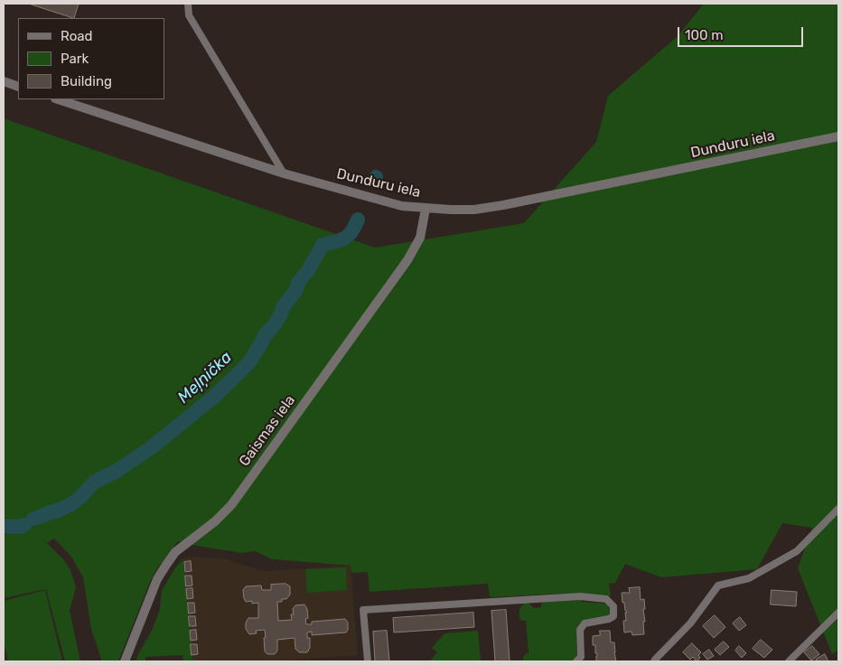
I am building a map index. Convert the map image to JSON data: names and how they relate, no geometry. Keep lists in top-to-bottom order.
{
  "streets": {
    "street": ["Dunduru iela", "Gaismas iela"]
  },
  "crossings": [
    ["Dunduru iela", "Gaismas iela"]
  ],
  "water": ["Meļņička"],
  "legend": ["Road", "Park", "Building"],
  "scale_bar": "100 m"
}
